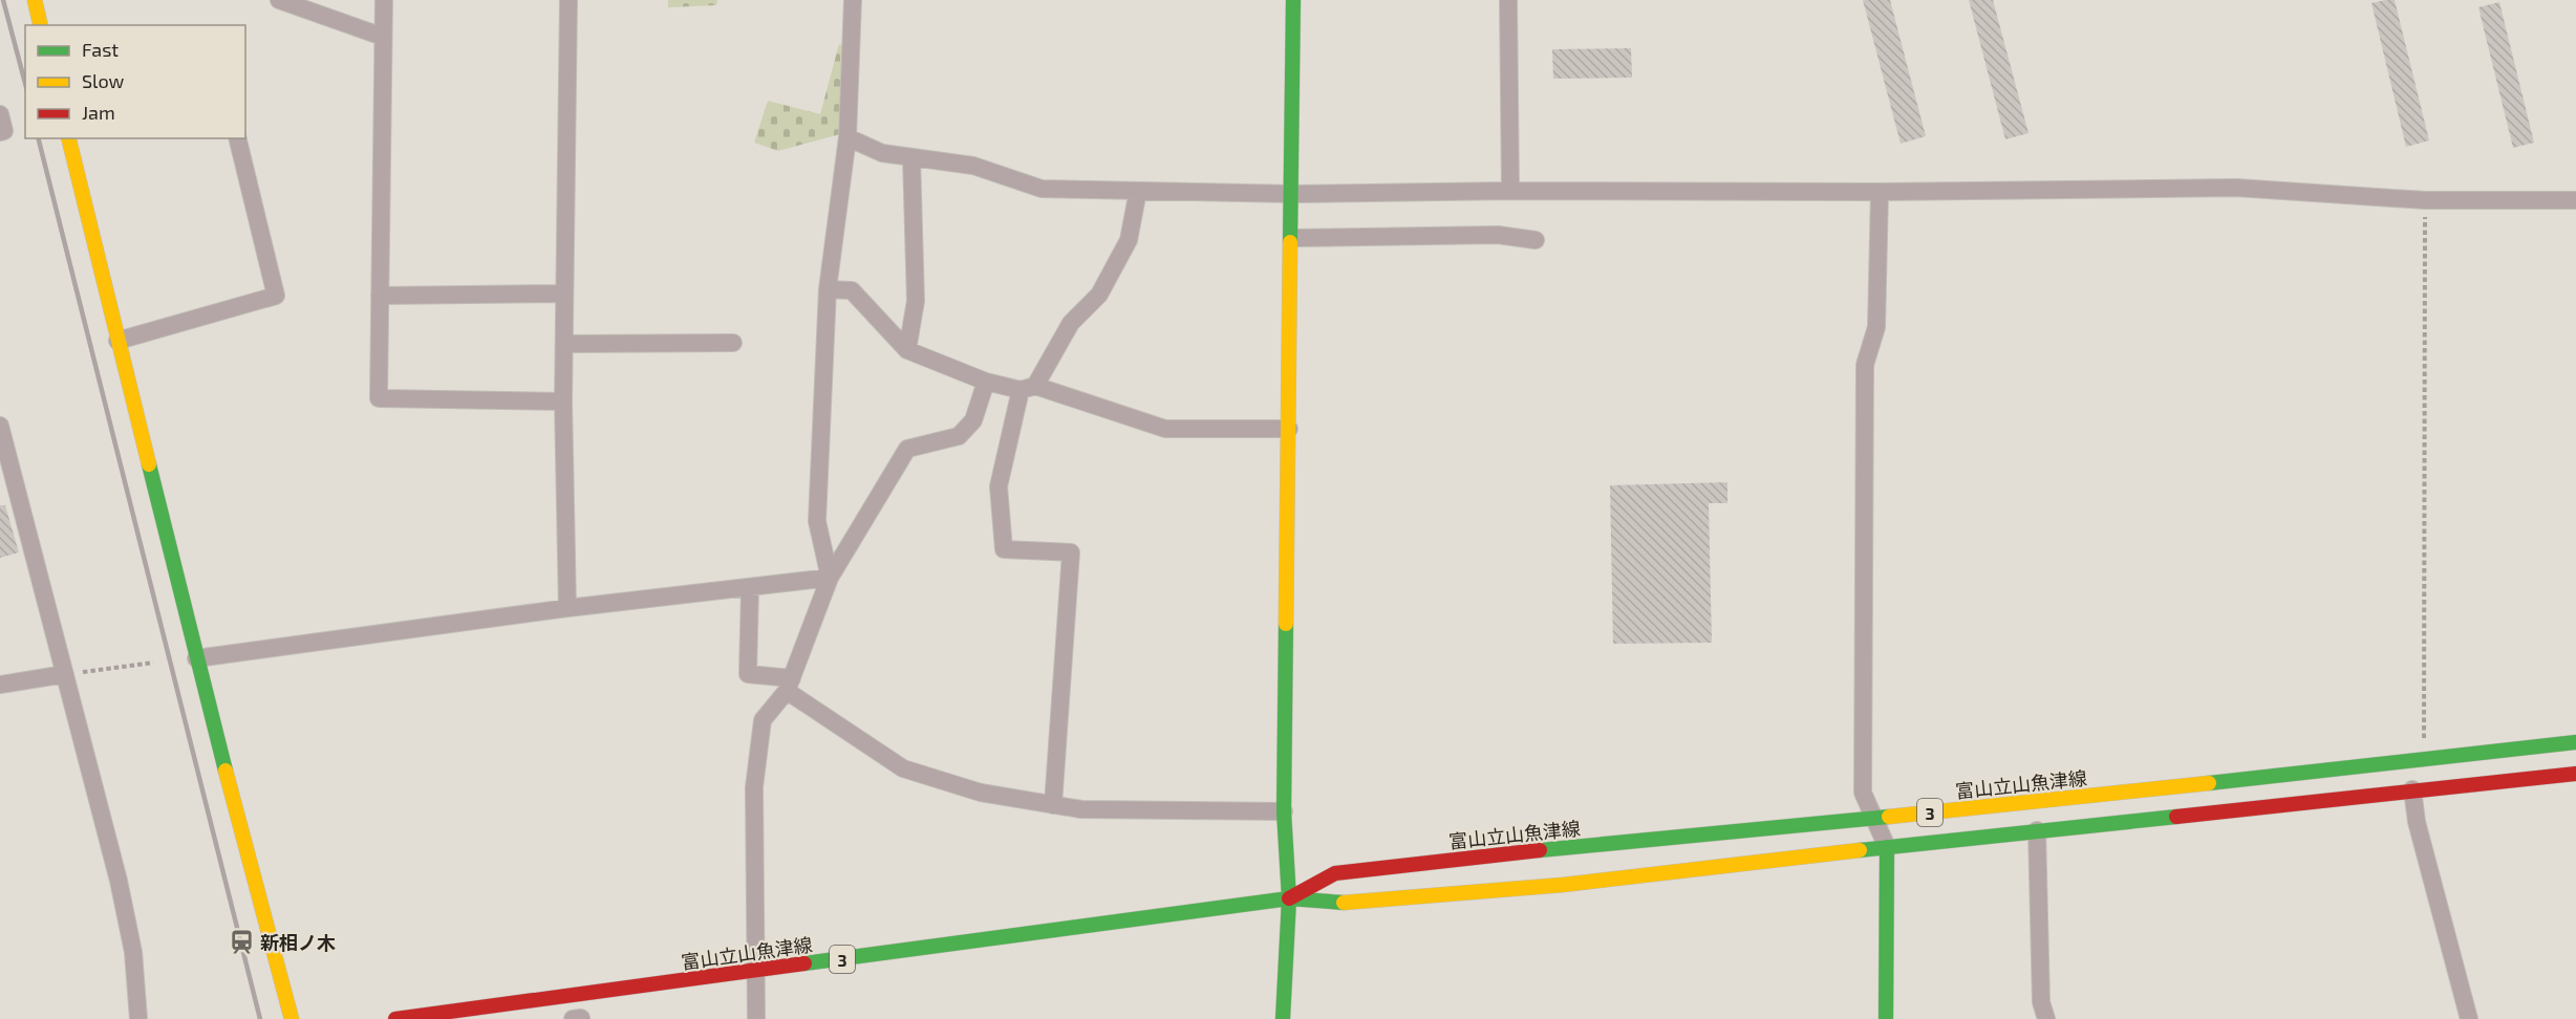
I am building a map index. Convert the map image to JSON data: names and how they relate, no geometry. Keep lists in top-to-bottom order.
{
  "streets": {
    "main road": ["富山立山魚津線", "3"]
  },
  "places": {
    "station": ["新相ノ木"]
  },
  "legend": ["Fast", "Slow", "Jam"]
}
